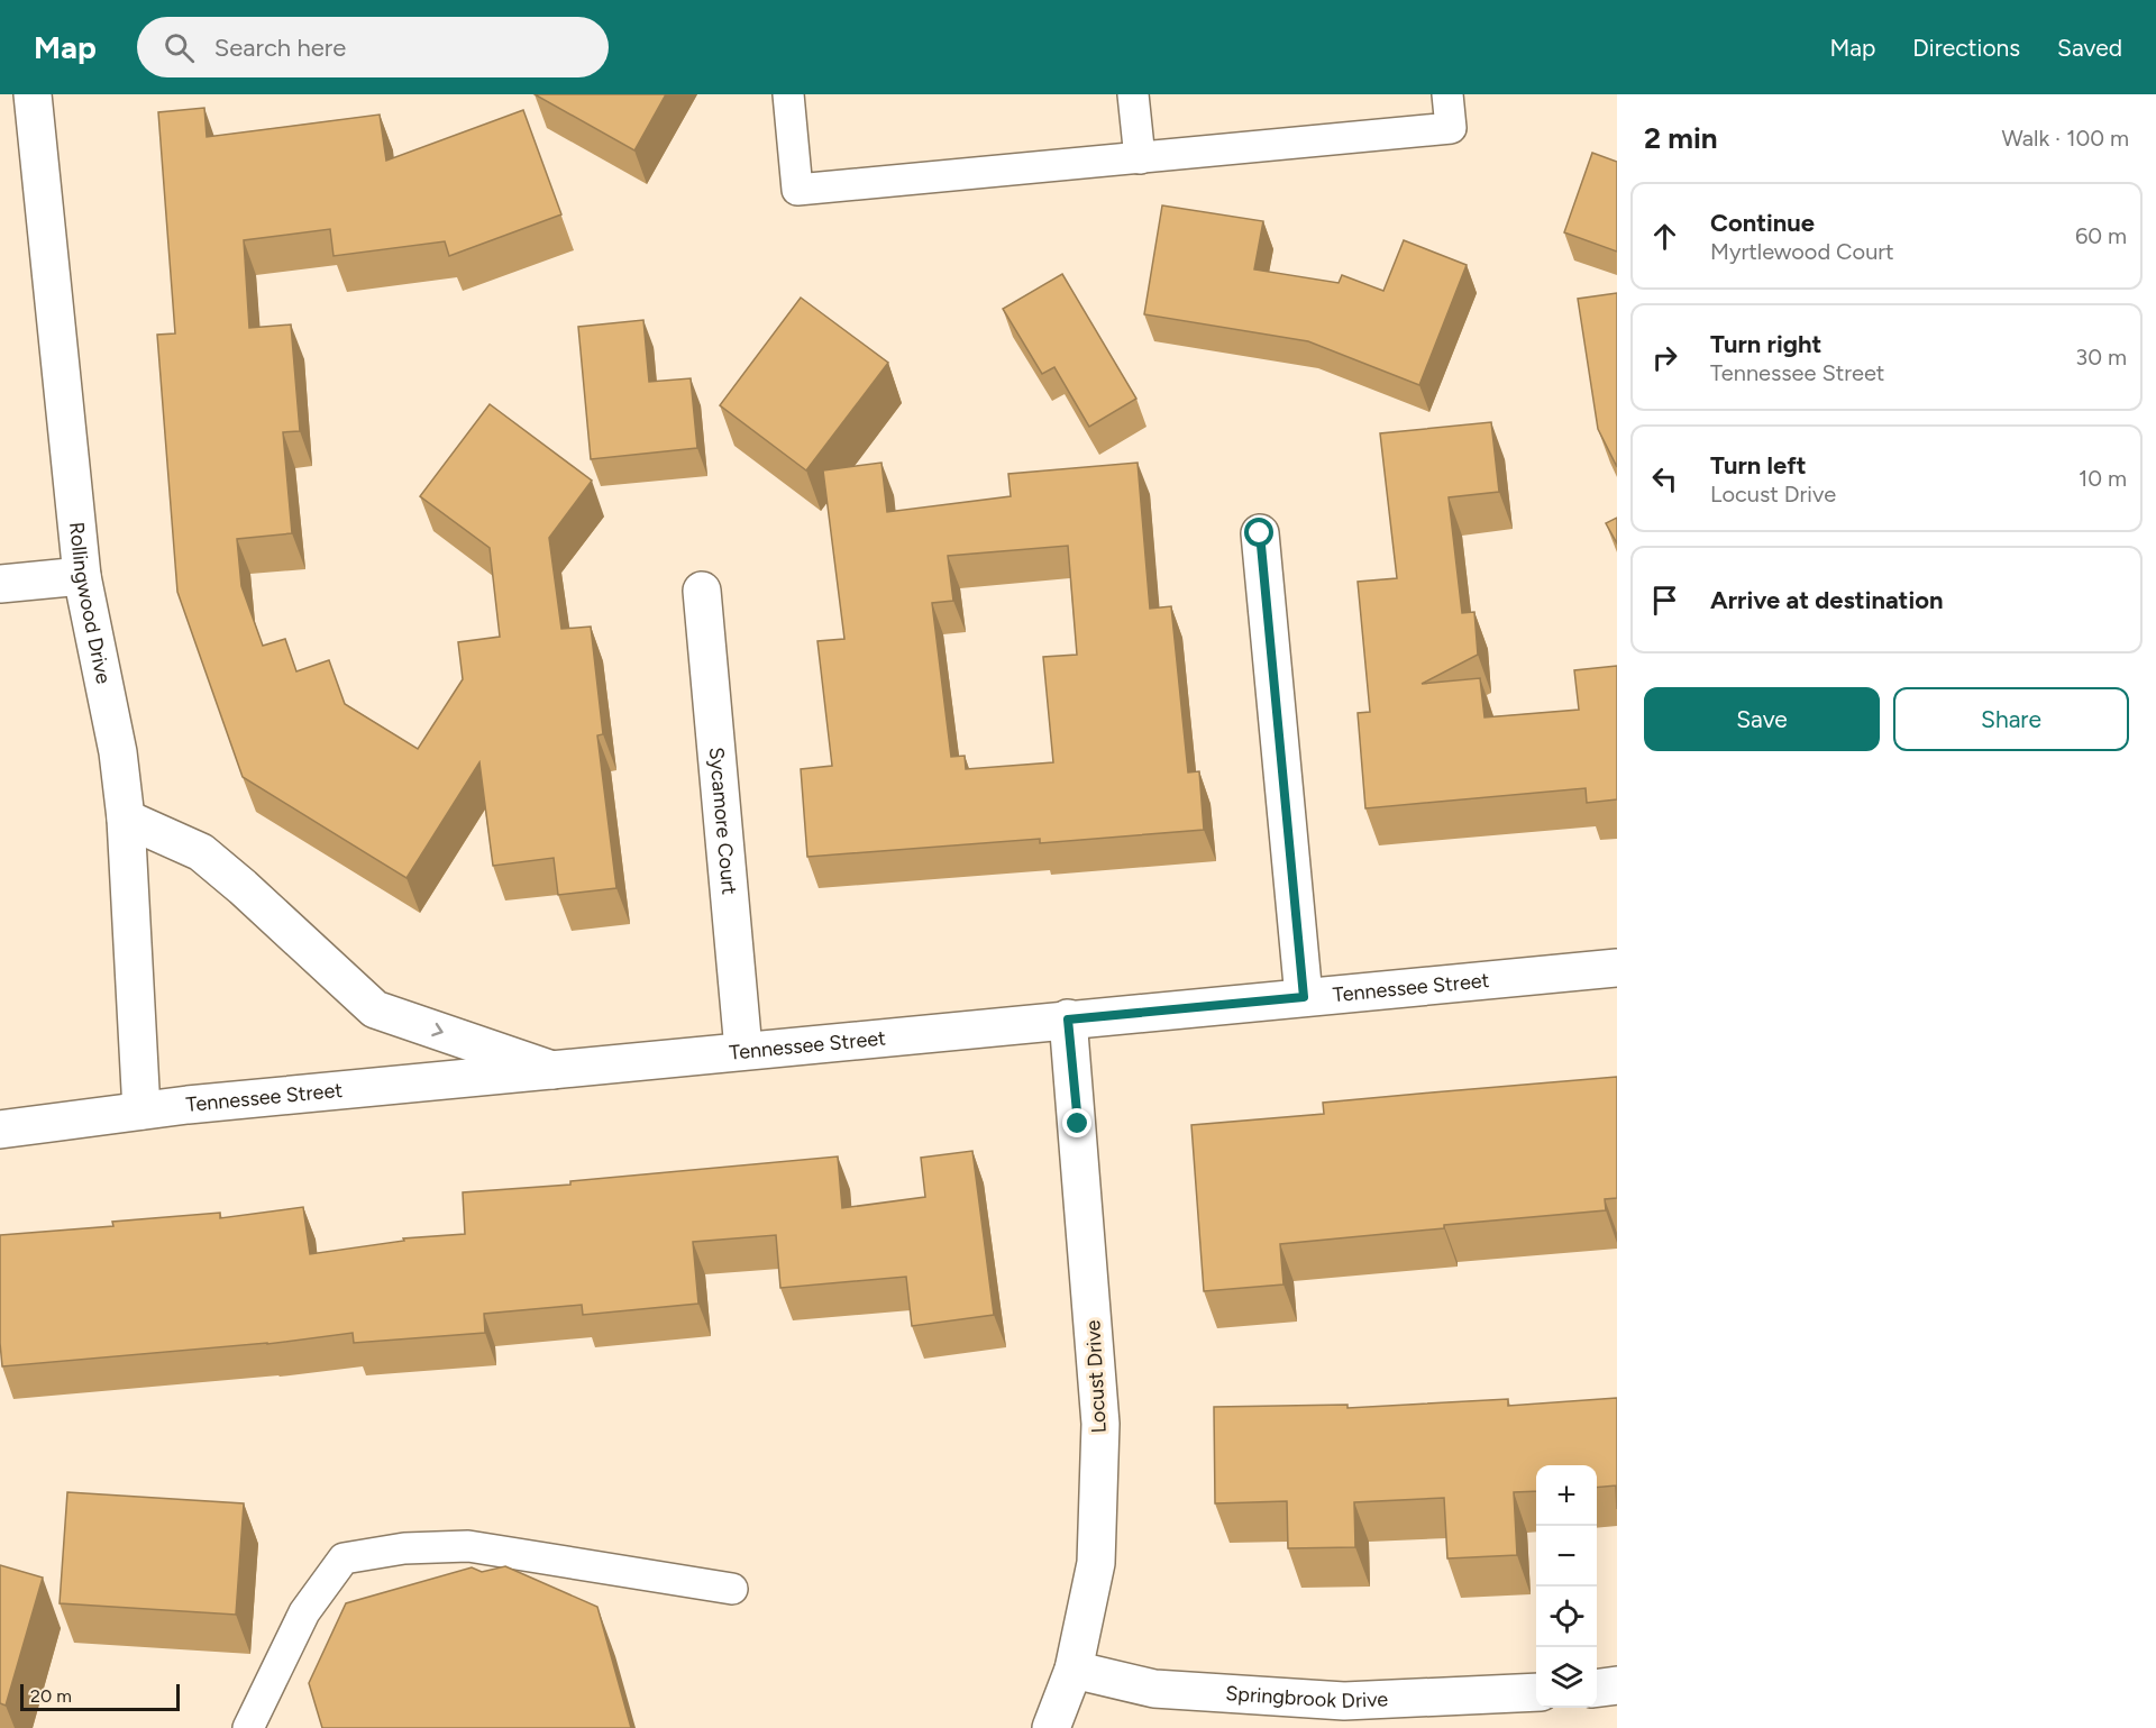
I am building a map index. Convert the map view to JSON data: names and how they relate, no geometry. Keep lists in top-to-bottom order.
{
  "streets": {
    "street": [
      "Rollingwood Drive",
      "Sycamore Court",
      "Tennessee Street",
      "Locust Drive",
      "Springbrook Drive"
    ]
  },
  "crossings": [
    ["Rollingwood Drive", "Tennessee Street"],
    ["Sycamore Court", "Tennessee Street"],
    ["Tennessee Street", "Locust Drive"],
    ["Locust Drive", "Springbrook Drive"]
  ],
  "scale_bar": "20 m",
  "page": {
    "header": "Map",
    "search": "Search here",
    "nav": ["Map", "Directions", "Saved"],
    "heading": ["2 min", "Walk · 100 m"],
    "list": [
      ["Continue", "Myrtlewood Court", "60 m"],
      ["Turn right", "Tennessee Street", "30 m"],
      ["Turn left", "Locust Drive", "10 m"],
      "Arrive at destination"
    ],
    "buttons": ["Save", "Share"],
    "map_buttons": ["+", "−"],
    "scale": "20 m"
  }
}
